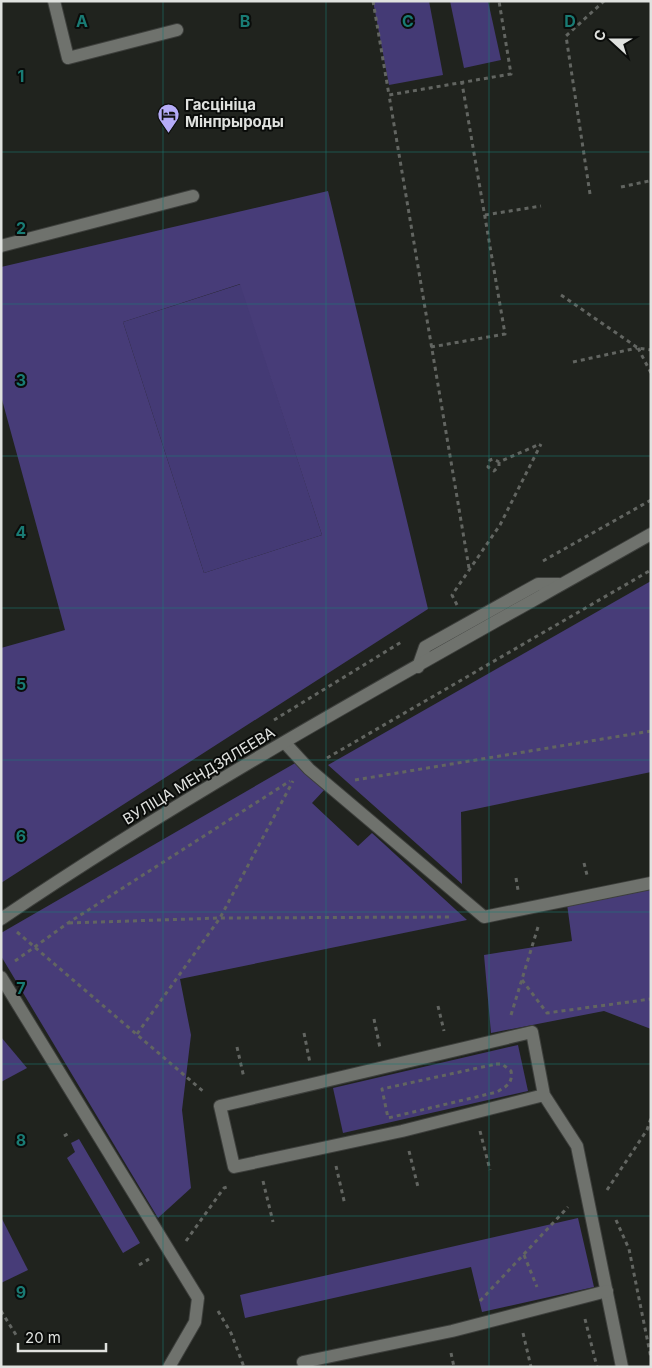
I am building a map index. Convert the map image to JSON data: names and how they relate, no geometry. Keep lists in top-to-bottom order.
{
  "streets": {
    "street": ["ВУЛІЦА МЕНДЗЯЛЕЕВА"]
  },
  "places": {
    "hotel": ["Гасцініца Мінпрыроды"]
  },
  "scale_bar": "20 m",
  "north": "left",
  "grid": {
    "columns": [
      "A",
      "B",
      "C",
      "D"
    ],
    "rows": [
      "1",
      "2",
      "3",
      "4",
      "5",
      "6",
      "7",
      "8",
      "9"
    ]
  }
}
